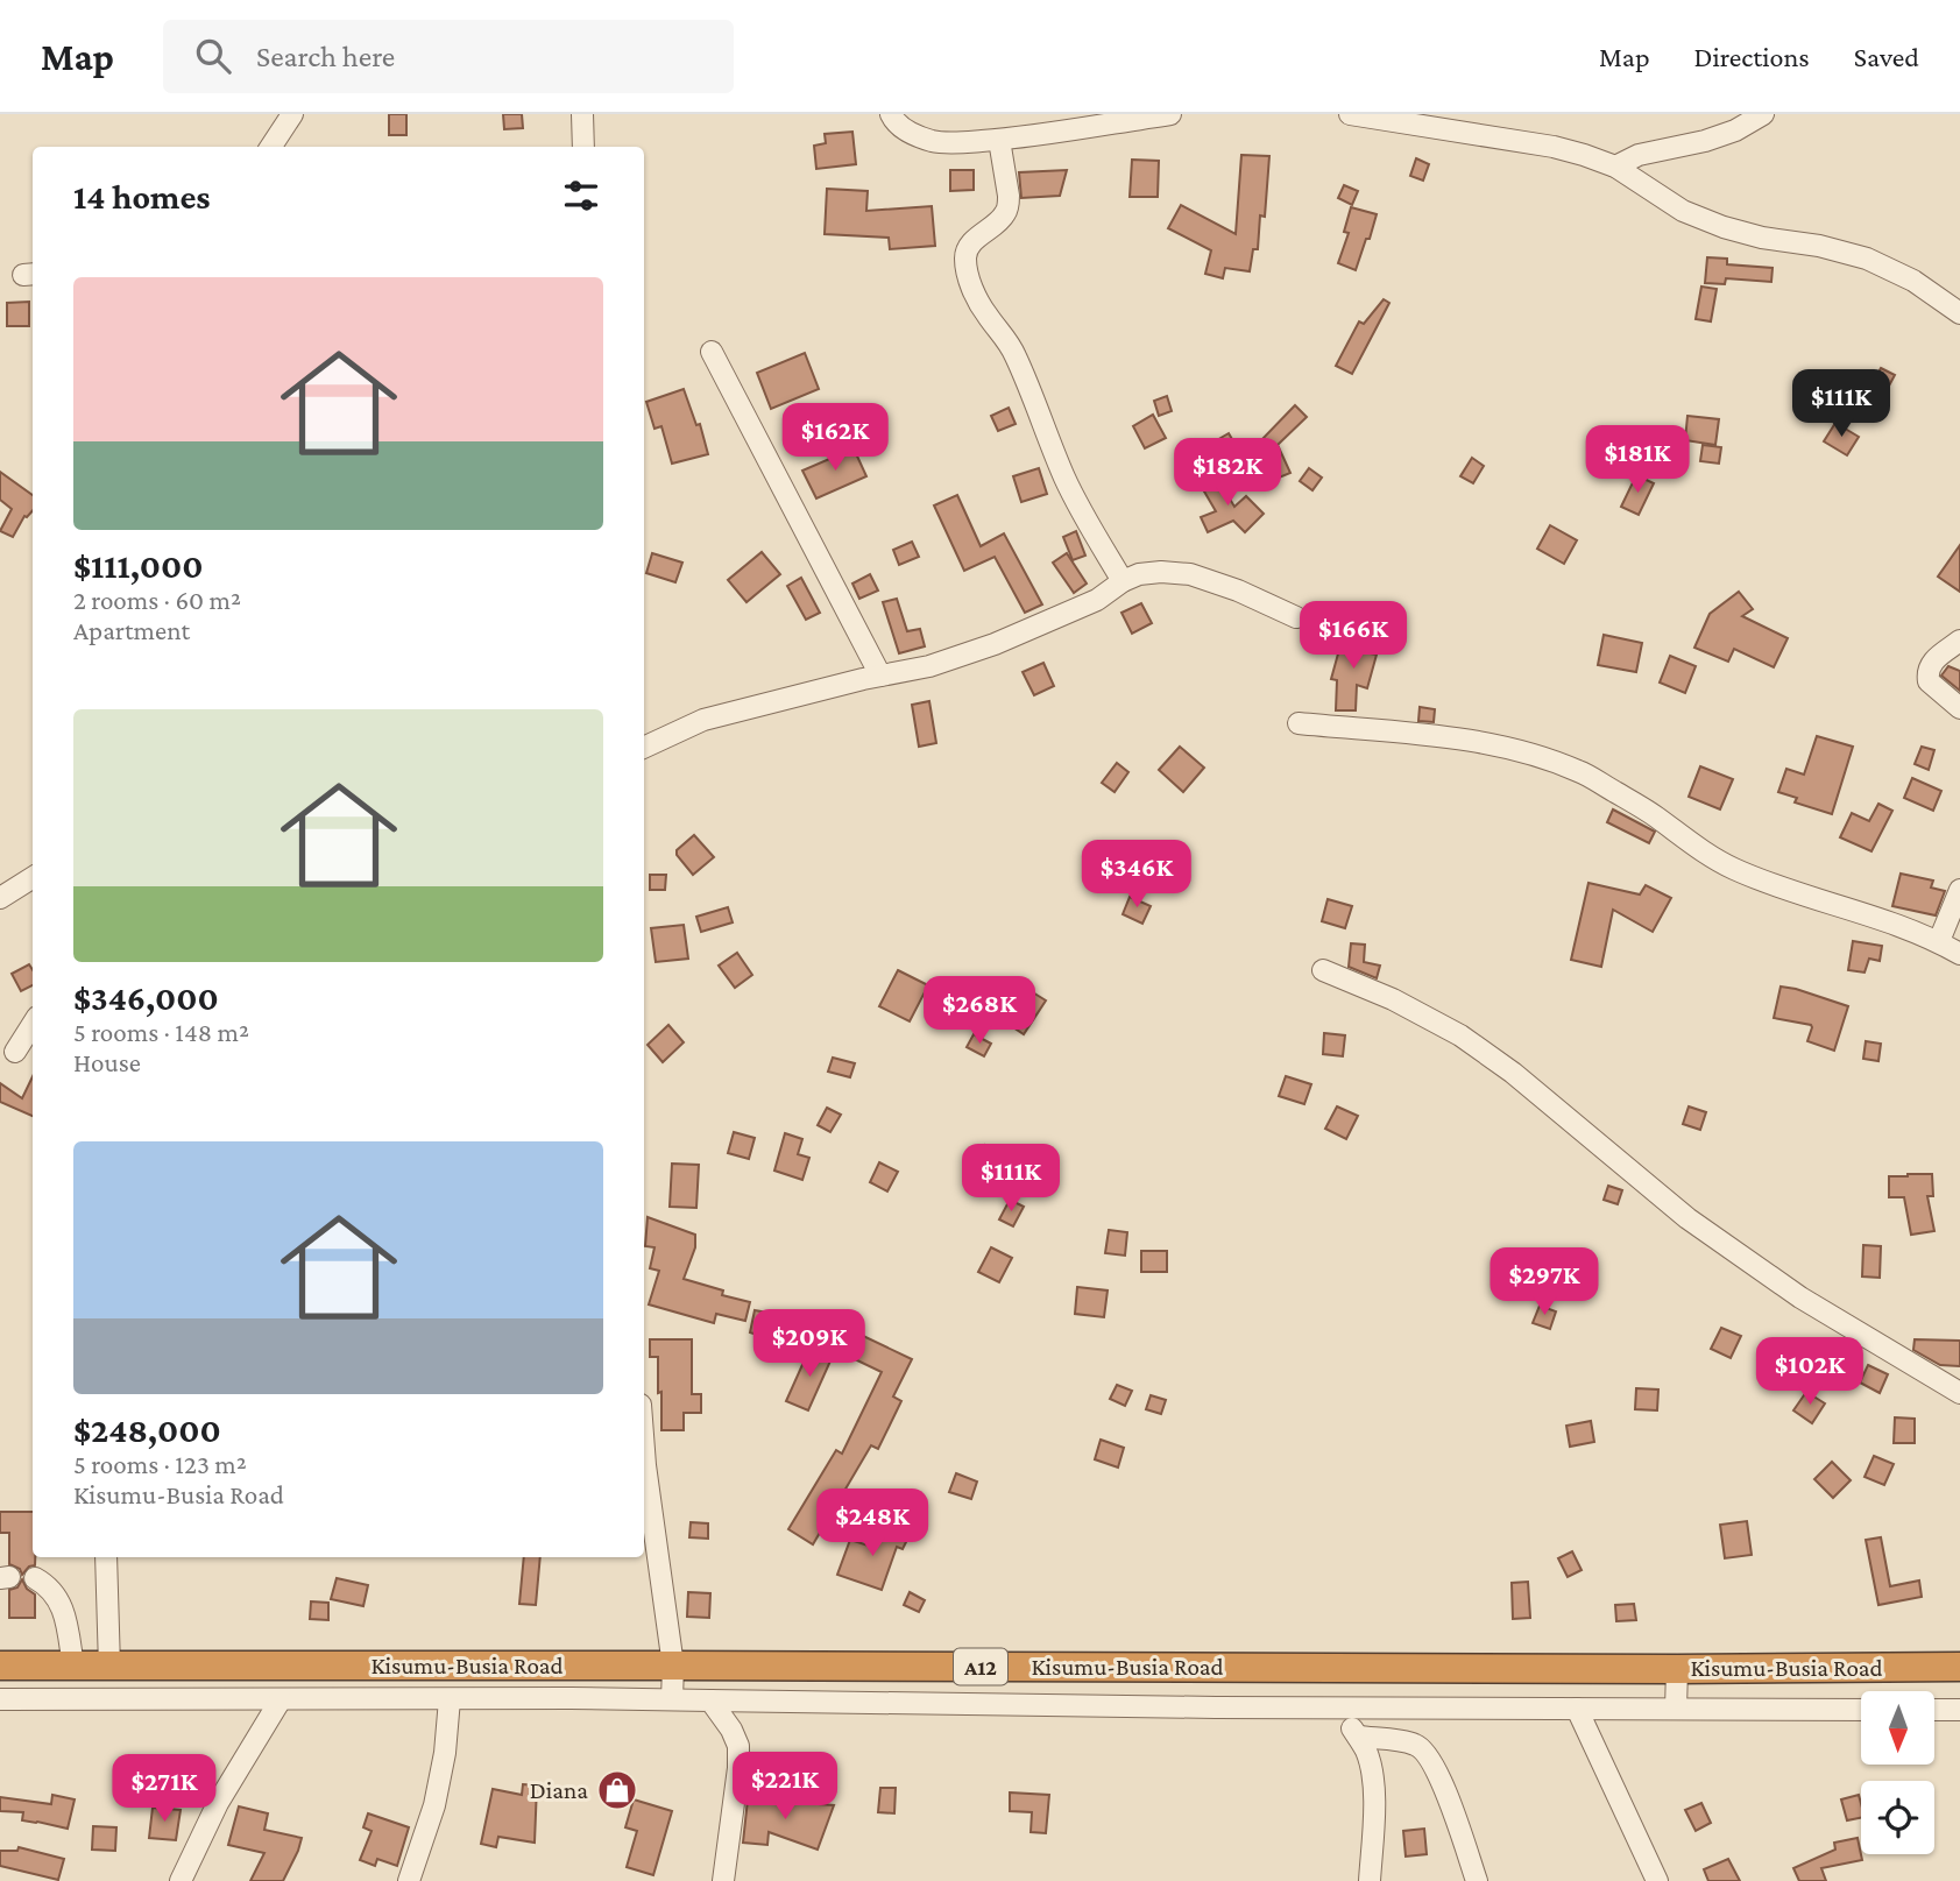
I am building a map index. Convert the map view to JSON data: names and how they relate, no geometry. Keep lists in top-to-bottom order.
{
  "streets": {
    "highway": ["Kisumu-Busia Road", "A12"]
  },
  "places": {
    "shop": ["Diana"]
  },
  "north": "bottom",
  "page": {
    "header": "Map",
    "search": "Search here",
    "nav": ["Map", "Directions", "Saved"],
    "heading": "14 homes",
    "list": [
      {
        "name": "$111,000",
        "note": "2 rooms · 60 m² · Apartment"
      },
      {
        "name": "$346,000",
        "note": "5 rooms · 148 m² · House"
      },
      {
        "name": "$248,000",
        "note": "5 rooms · 123 m² · Kisumu-Busia Road"
      }
    ],
    "price": [
      "$111K",
      "$162K",
      "$181K",
      "$182K",
      "$166K",
      "$346K",
      "$268K",
      "$111K",
      "$297K",
      "$209K",
      "$102K",
      "$248K",
      "$221K",
      "$271K"
    ]
  }
}
